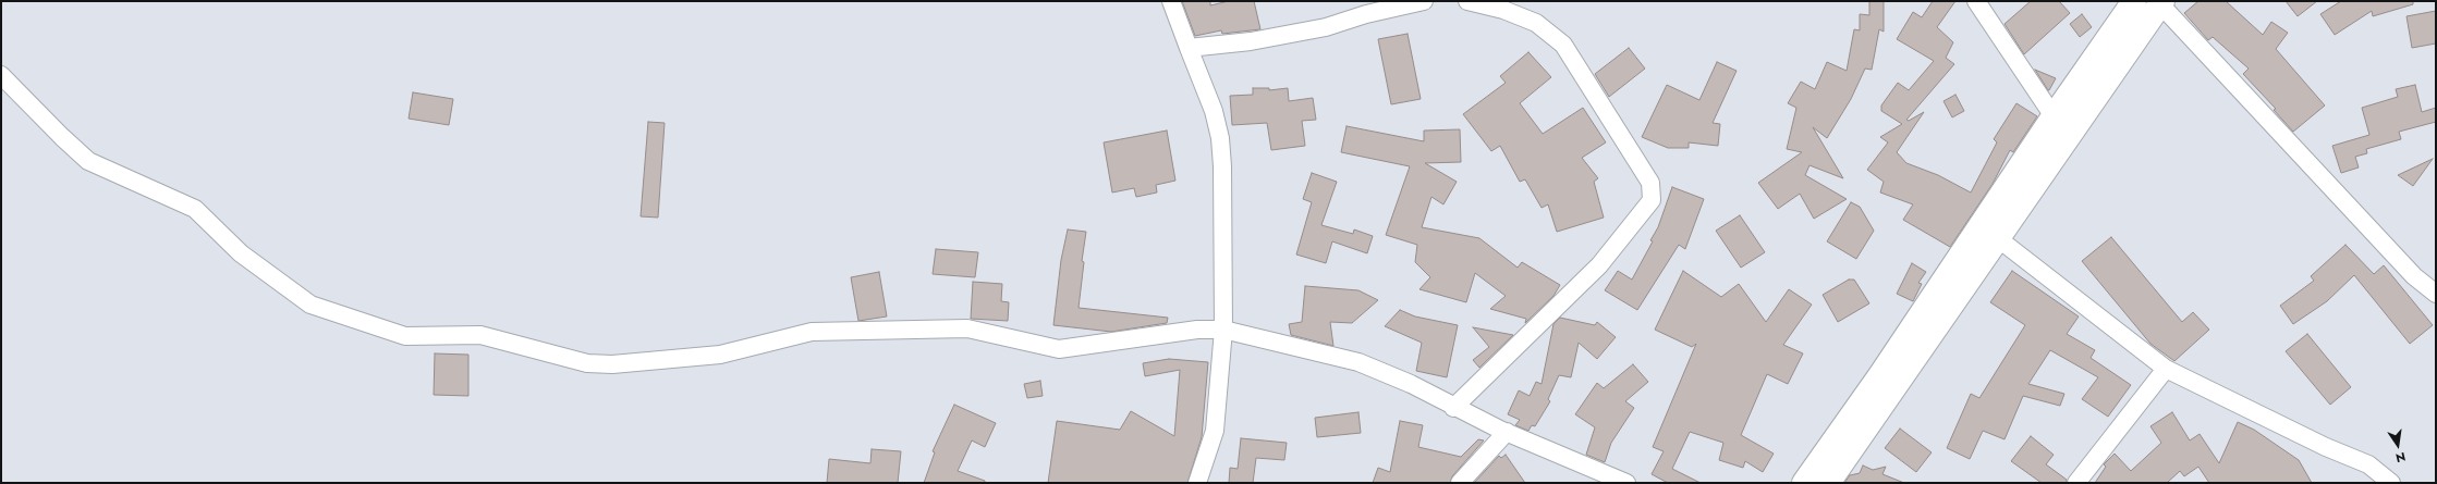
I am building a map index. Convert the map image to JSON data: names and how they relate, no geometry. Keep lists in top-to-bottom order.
{
  "north": "bottom"
}
